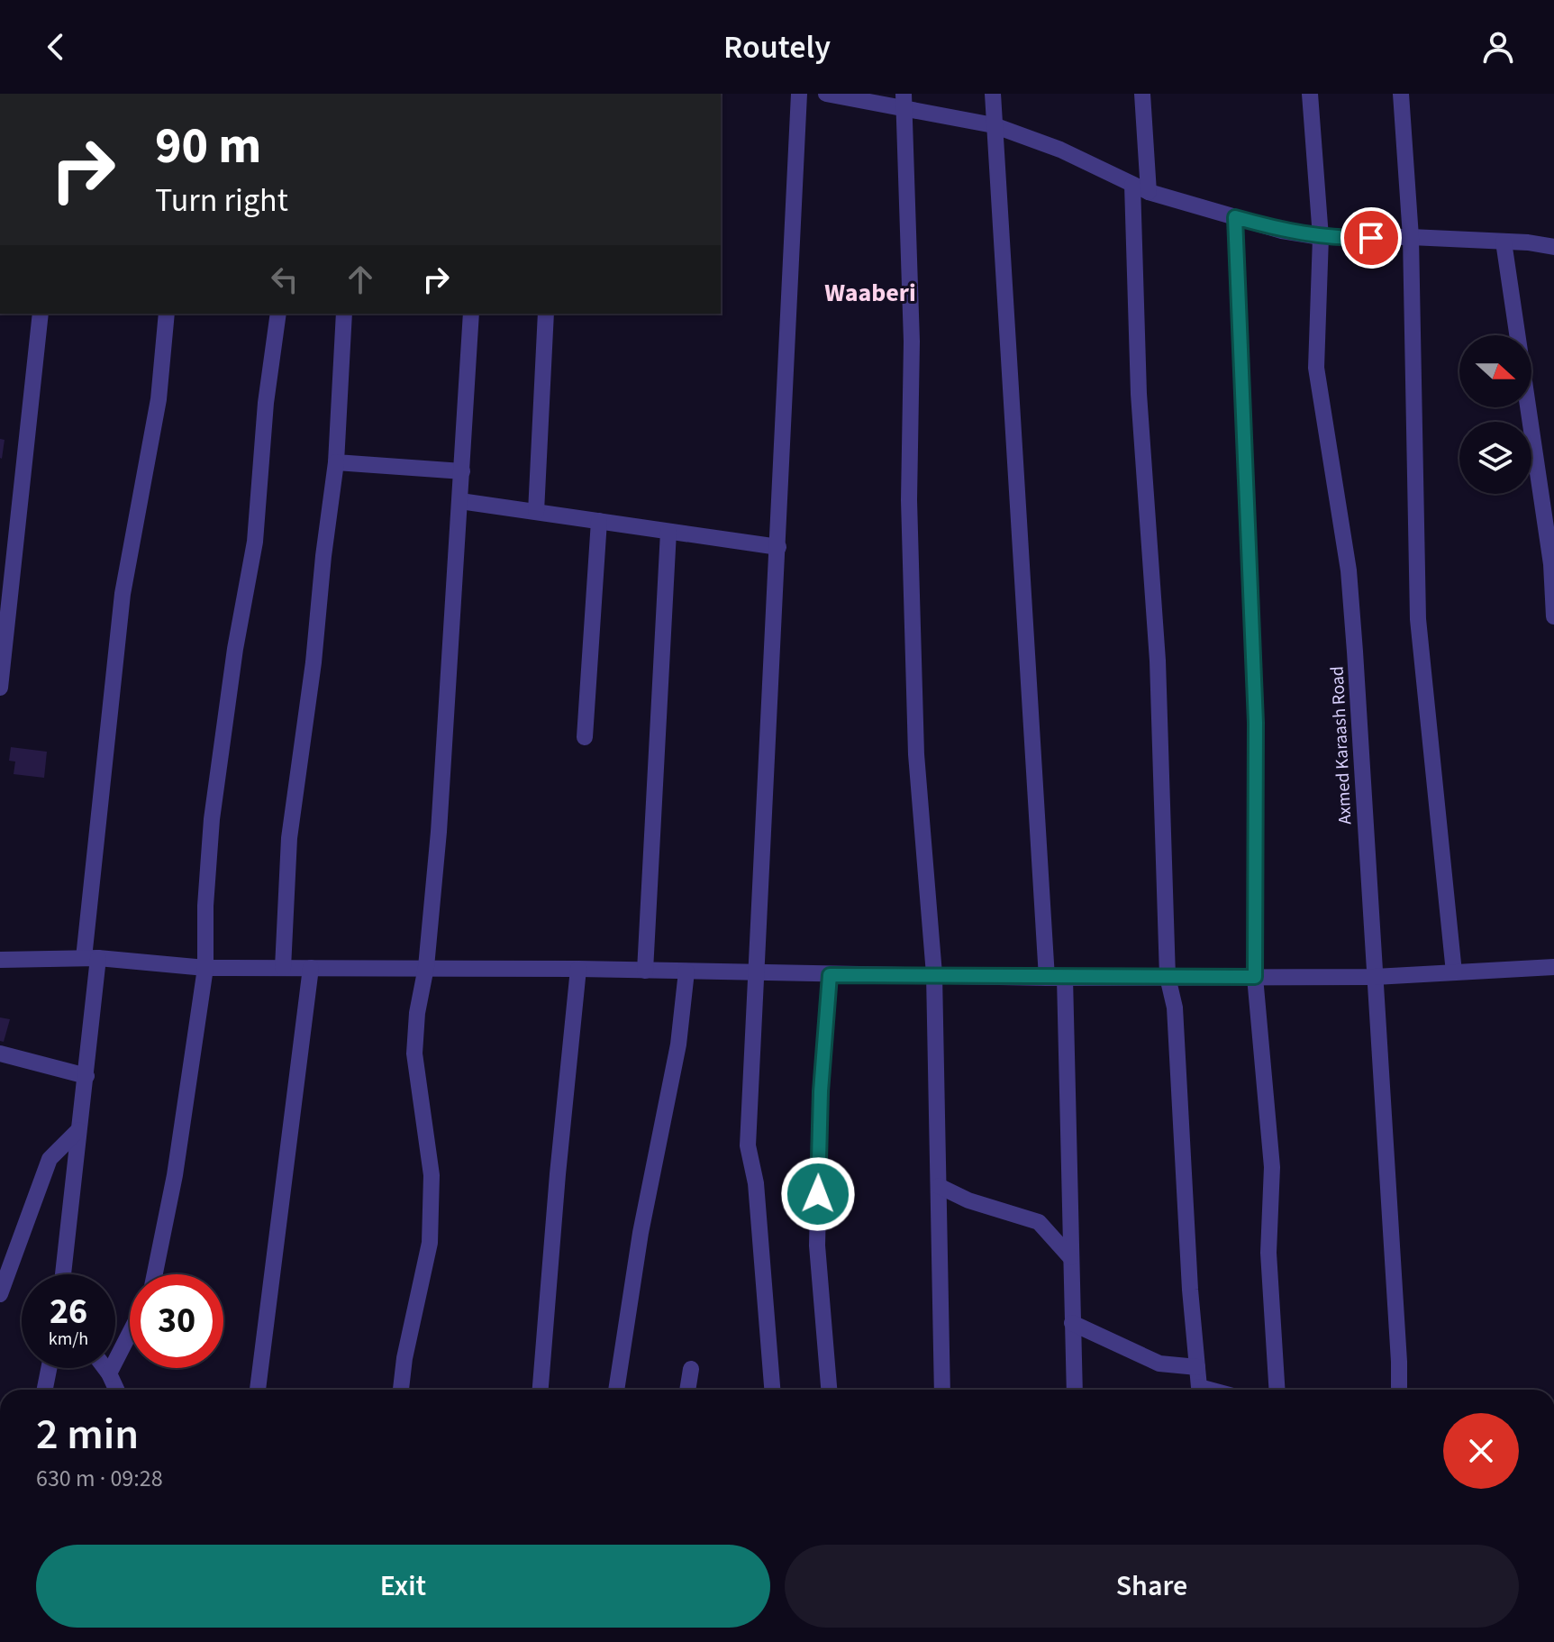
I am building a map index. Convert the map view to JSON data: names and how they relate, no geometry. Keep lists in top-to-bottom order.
{
  "streets": {
    "street": ["Axmed Karaash Road"]
  },
  "districts": ["Waaberi"],
  "north": "right",
  "page": {
    "header": "Routely",
    "turn": ["90 m", "Turn right"],
    "speed": "26 km/h",
    "limit": "30",
    "heading": ["2 min", "630 m · 09:28"],
    "buttons": ["Exit", "Share"]
  }
}
